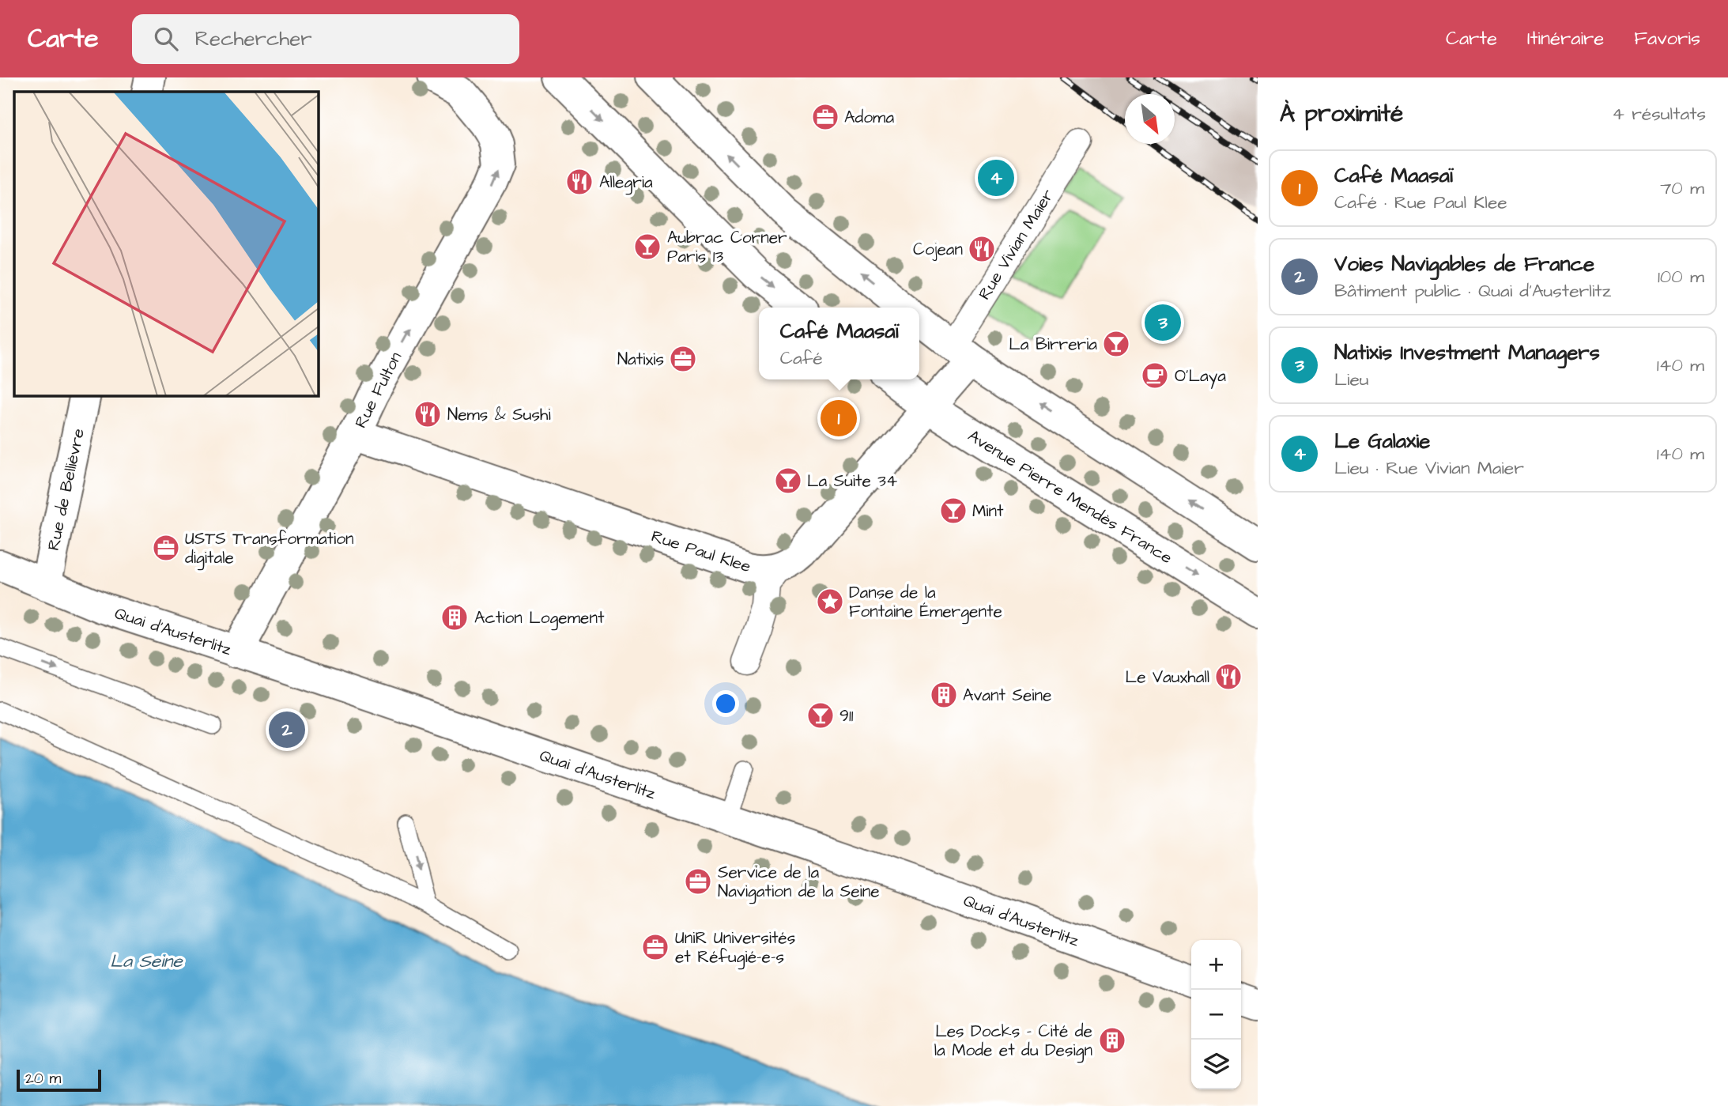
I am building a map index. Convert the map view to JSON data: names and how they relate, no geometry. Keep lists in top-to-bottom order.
{
  "streets": {
    "street": [
      "Rue Vivian Maier",
      "Rue Fulton",
      "Rue de Bellièvre",
      "Avenue Pierre Mendès France",
      "Rue Paul Klee",
      "Quai d'Austerlitz"
    ]
  },
  "crossings": [
    ["Rue Vivian Maier", "Rue Paul Klee"],
    ["Rue Fulton", "Rue Paul Klee"],
    ["Rue Fulton", "Quai d'Austerlitz"],
    ["Rue de Bellièvre", "Quai d'Austerlitz"],
    ["Avenue Pierre Mendès France", "Rue Paul Klee"]
  ],
  "one_way": ["Rue Fulton"],
  "water": ["La Seine"],
  "places": {
    "office": [
      "Adoma",
      "Natixis",
      "USTS Transformation digitale",
      "Service de la Navigation de la Seine",
      "UniR Universités et Réfugié-e-s"
    ],
    "restaurant": [
      "Allegria",
      "Cojean",
      "Nems & Sushi",
      "Le Vauxhall"
    ],
    "bar": [
      "Aubrac Corner Paris 13",
      "La Birreria",
      "La Suite 34",
      "Mint",
      "911"
    ],
    "cafe": ["O’Laya"],
    "place": ["Danse de la Fontaine Émergente"],
    "building": ["Action Logement", "Avant Seine", "Les Docks - Cité de la Mode et du Design"]
  },
  "scale_bar": "20 m",
  "north": "bottom right",
  "page": {
    "header": "Carte",
    "search": "Rechercher",
    "nav": ["Carte", "Itinéraire", "Favoris"],
    "heading": ["À proximité", "4 résultats"],
    "list": [
      {
        "mark": "1",
        "name": "Café Maasaï",
        "note": "Café · Rue Paul Klee",
        "value": "70 m"
      },
      {
        "mark": "2",
        "name": "Voies Navigables de France",
        "note": "Bâtiment public · Quai d'Austerlitz",
        "value": "100 m"
      },
      {
        "mark": "3",
        "name": "Natixis Investment Managers",
        "note": "Lieu",
        "value": "140 m"
      },
      {
        "mark": "4",
        "name": "Le Galaxie",
        "note": "Lieu · Rue Vivian Maier",
        "value": "140 m"
      }
    ],
    "pins": [
      "4",
      "3",
      "1",
      "2"
    ],
    "popup": ["Café Maasaï", "Café"],
    "map_buttons": ["+", "−"],
    "scale": "20 m"
  }
}
